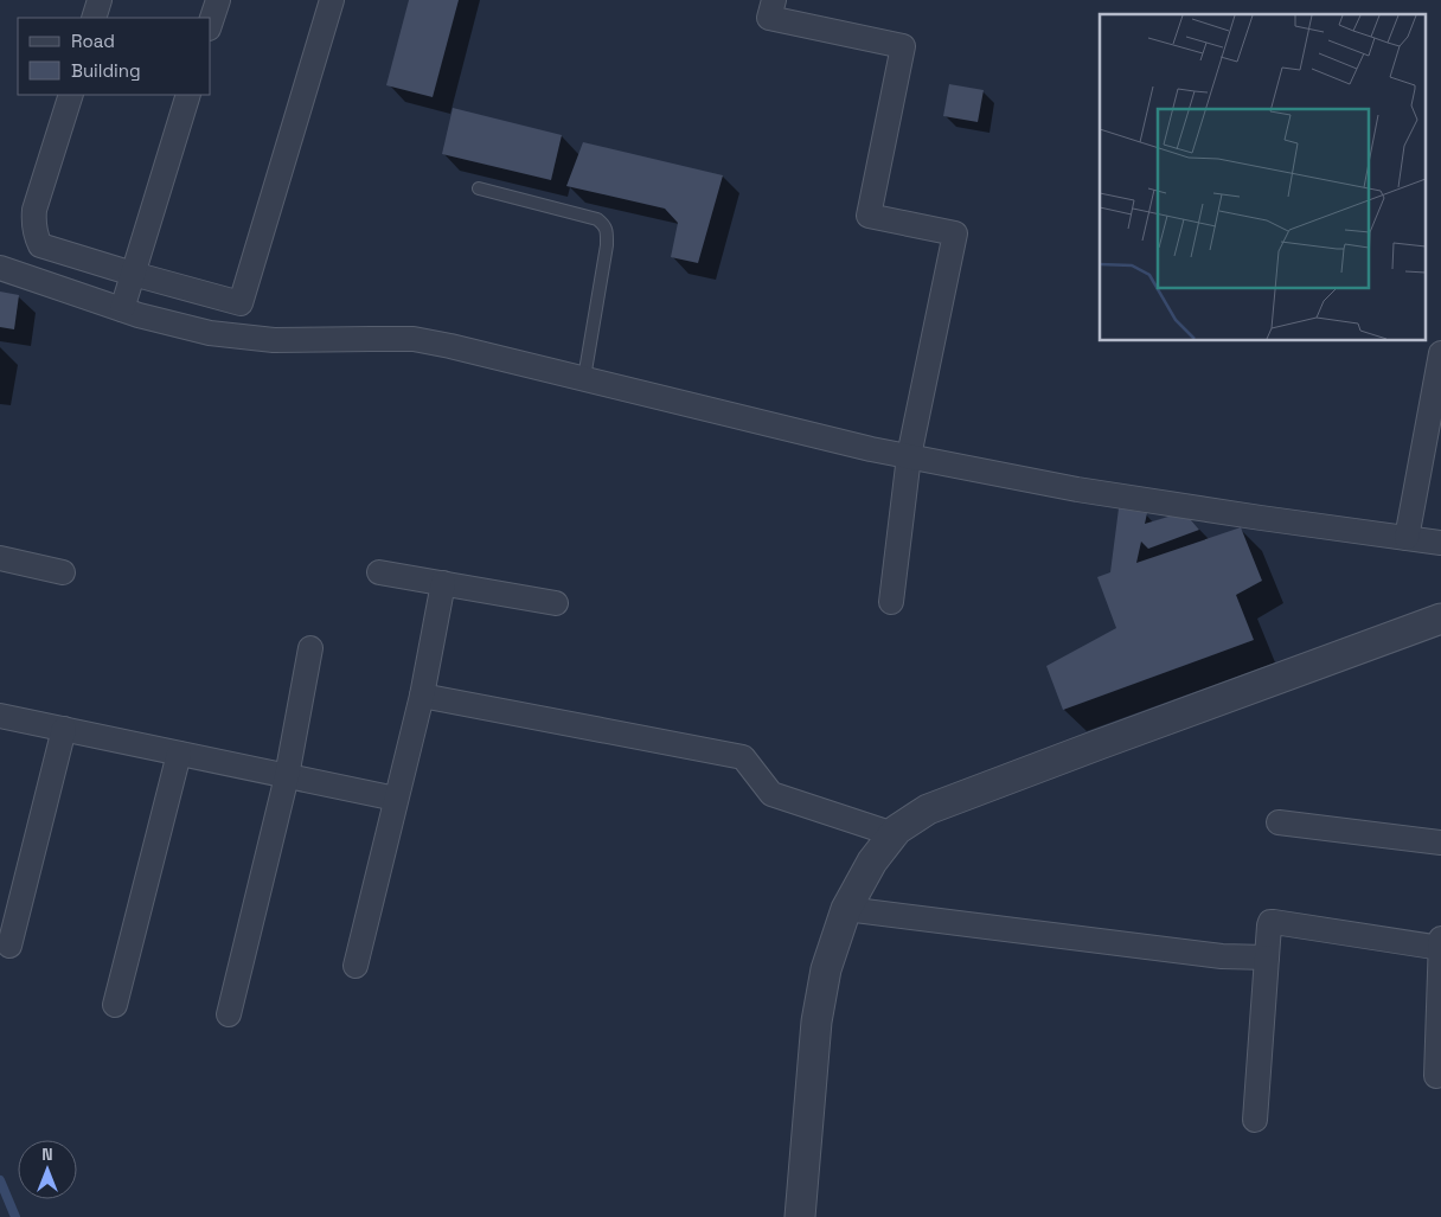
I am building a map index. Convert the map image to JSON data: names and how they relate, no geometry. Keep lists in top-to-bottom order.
{
  "legend": ["Road", "Building"],
  "north": "top"
}
